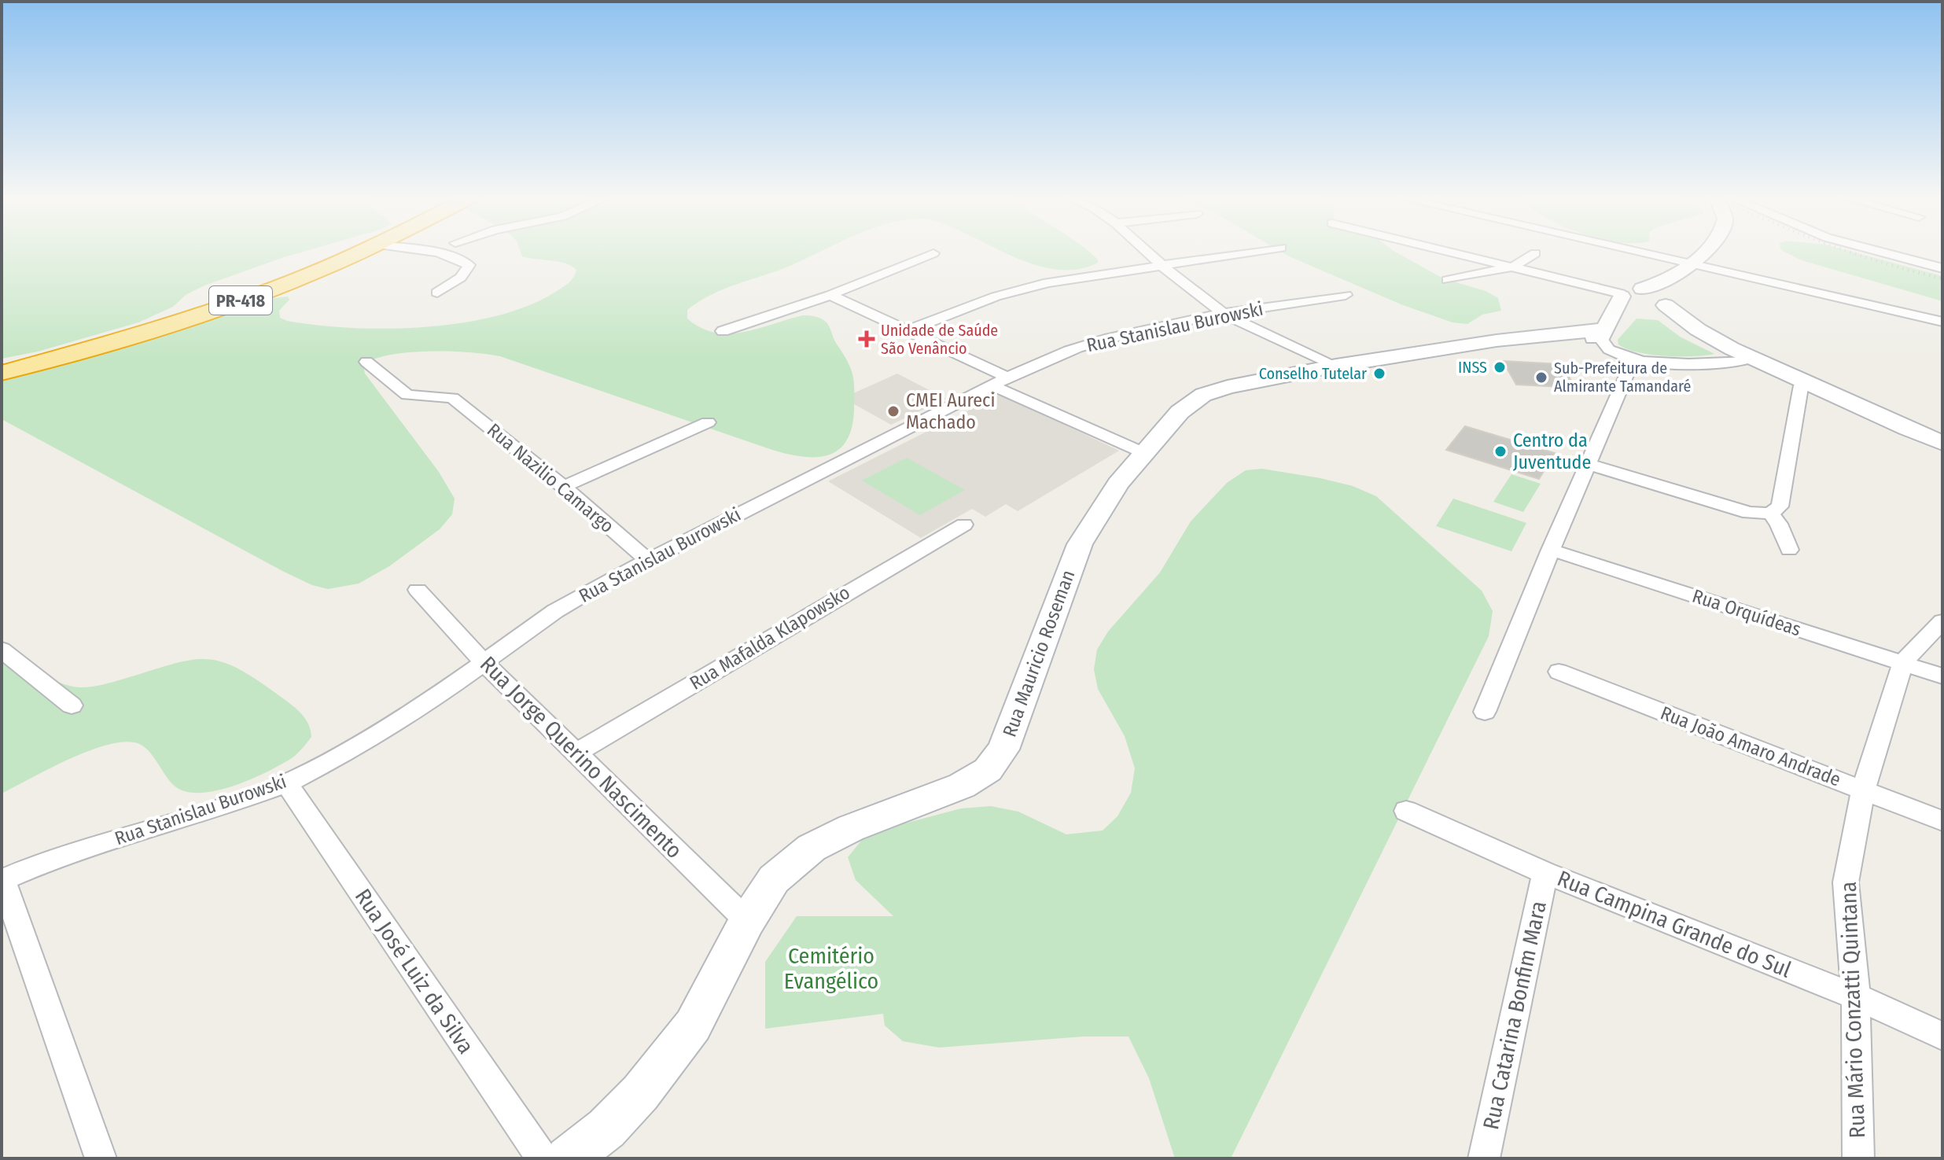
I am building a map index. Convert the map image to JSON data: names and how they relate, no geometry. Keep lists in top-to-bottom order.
{
  "streets": {
    "highway": ["PR-418"],
    "main road": ["Rua Mauricio Roseman"],
    "street": [
      "Rua Stanislau Burowski",
      "Rua Nazilio Camargo",
      "Rua Orquídeas",
      "Rua Mafalda Klapowsko",
      "Rua João Amaro Andrade",
      "Rua Jorge Querino Nascimento",
      "Rua Campina Grande do Sul",
      "Rua José Luiz da Silva",
      "Rua Mário Conzatti Quintana",
      "Rua Catarina Bonfim Mara"
    ]
  },
  "crossings": [
    ["Rua Stanislau Burowski", "Rua Nazilio Camargo"],
    ["Rua Stanislau Burowski", "Rua Jorge Querino Nascimento"],
    ["Rua Stanislau Burowski", "Rua José Luiz da Silva"],
    ["Rua Orquídeas", "Rua Mário Conzatti Quintana"],
    ["Rua Mafalda Klapowsko", "Rua Jorge Querino Nascimento"],
    ["Rua Mauricio Roseman", "Rua Jorge Querino Nascimento"],
    ["Rua João Amaro Andrade", "Rua Mário Conzatti Quintana"],
    ["Rua Campina Grande do Sul", "Rua Mário Conzatti Quintana"],
    ["Rua Campina Grande do Sul", "Rua Catarina Bonfim Mara"]
  ],
  "parks": ["Cemitério Evangélico"],
  "places": {
    "health": ["Unidade de Saúde São Venâncio"],
    "other": [
      "INSS",
      "Conselho Tutelar",
      "Sub-Prefeitura de Almirante Tamandaré",
      "CMEI Aureci Machado",
      "Centro da Juventude"
    ]
  }
}
